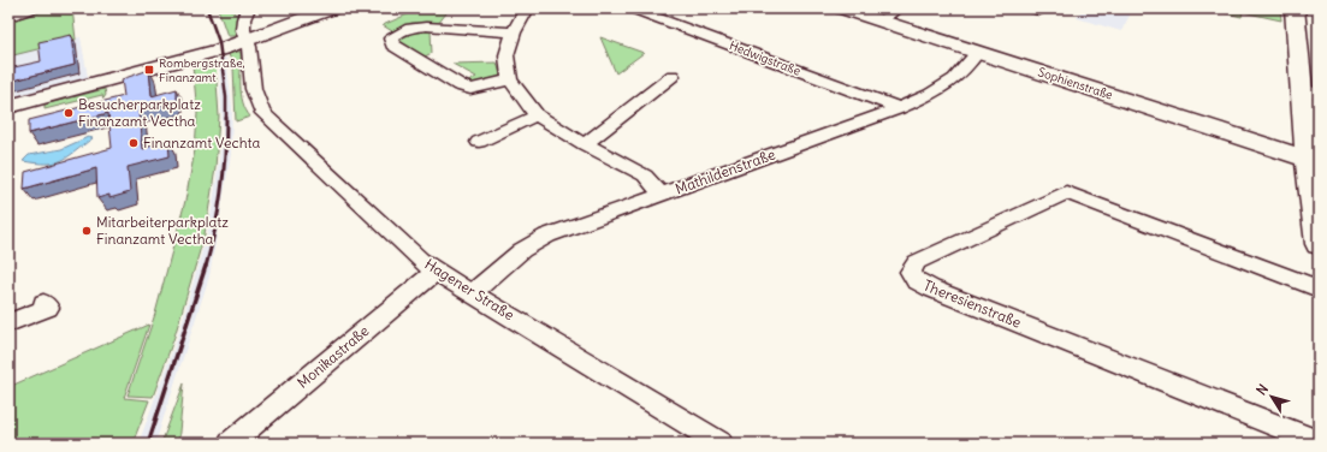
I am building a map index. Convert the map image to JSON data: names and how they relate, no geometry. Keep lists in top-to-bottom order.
{
  "streets": {
    "street": [
      "Hedwigstraße",
      "Sophienstraße",
      "Mathildenstraße",
      "Hagener Straße",
      "Theresienstraße",
      "Monikastraße"
    ]
  },
  "crossings": [
    ["Hedwigstraße", "Mathildenstraße"],
    ["Sophienstraße", "Mathildenstraße"],
    ["Mathildenstraße", "Hagener Straße"],
    ["Hagener Straße", "Monikastraße"]
  ],
  "places": {
    "transit": ["Rombergstraße, Finanzamt"],
    "other": ["Besucherparkplatz Finanzamt Vectha", "Finanzamt Vechta", "Mitarbeiterparkplatz Finanzamt Vectha"]
  },
  "north": "top left"
}
